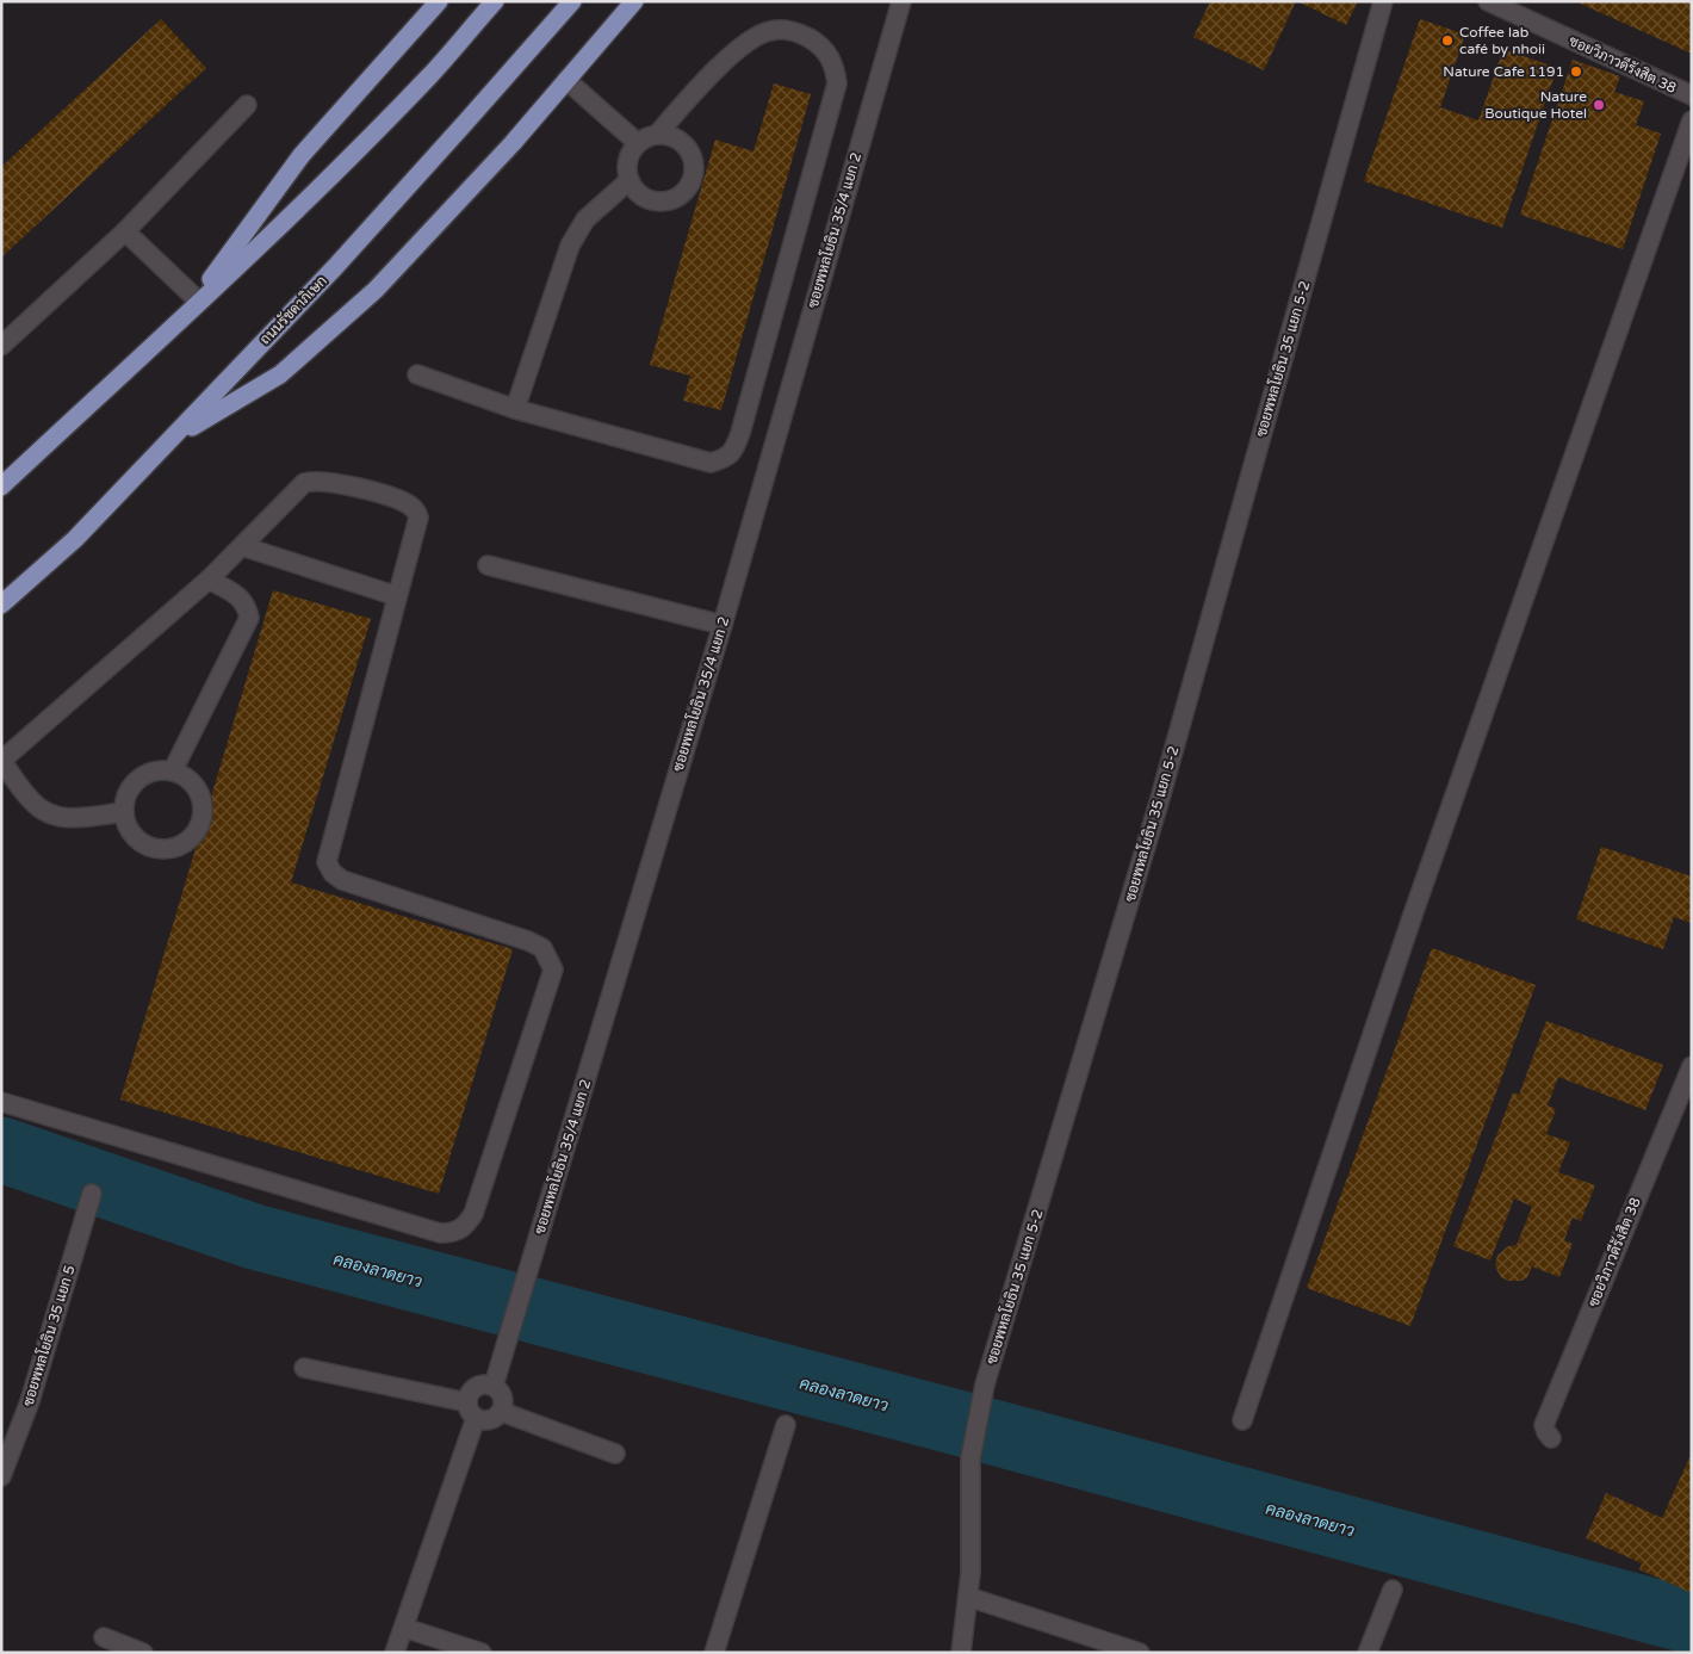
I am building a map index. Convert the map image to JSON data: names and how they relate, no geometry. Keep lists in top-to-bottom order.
{
  "streets": {
    "main road": ["ถนนรัชดาภิเษก"],
    "street": [
      "ซอยวิภาวดีรังสิต 38",
      "ซอยพหลโยธิน 35/4 แยก 2",
      "ซอยพหลโยธิน 35 แยก 5-2",
      "ซอยพหลโยธิน 35 แยก 5"
    ]
  },
  "water": ["คลองลาดยาว"],
  "places": ["Coffee lab café by nhoii", "Nature Cafe 1191", "Nature Boutique Hotel"]
}
